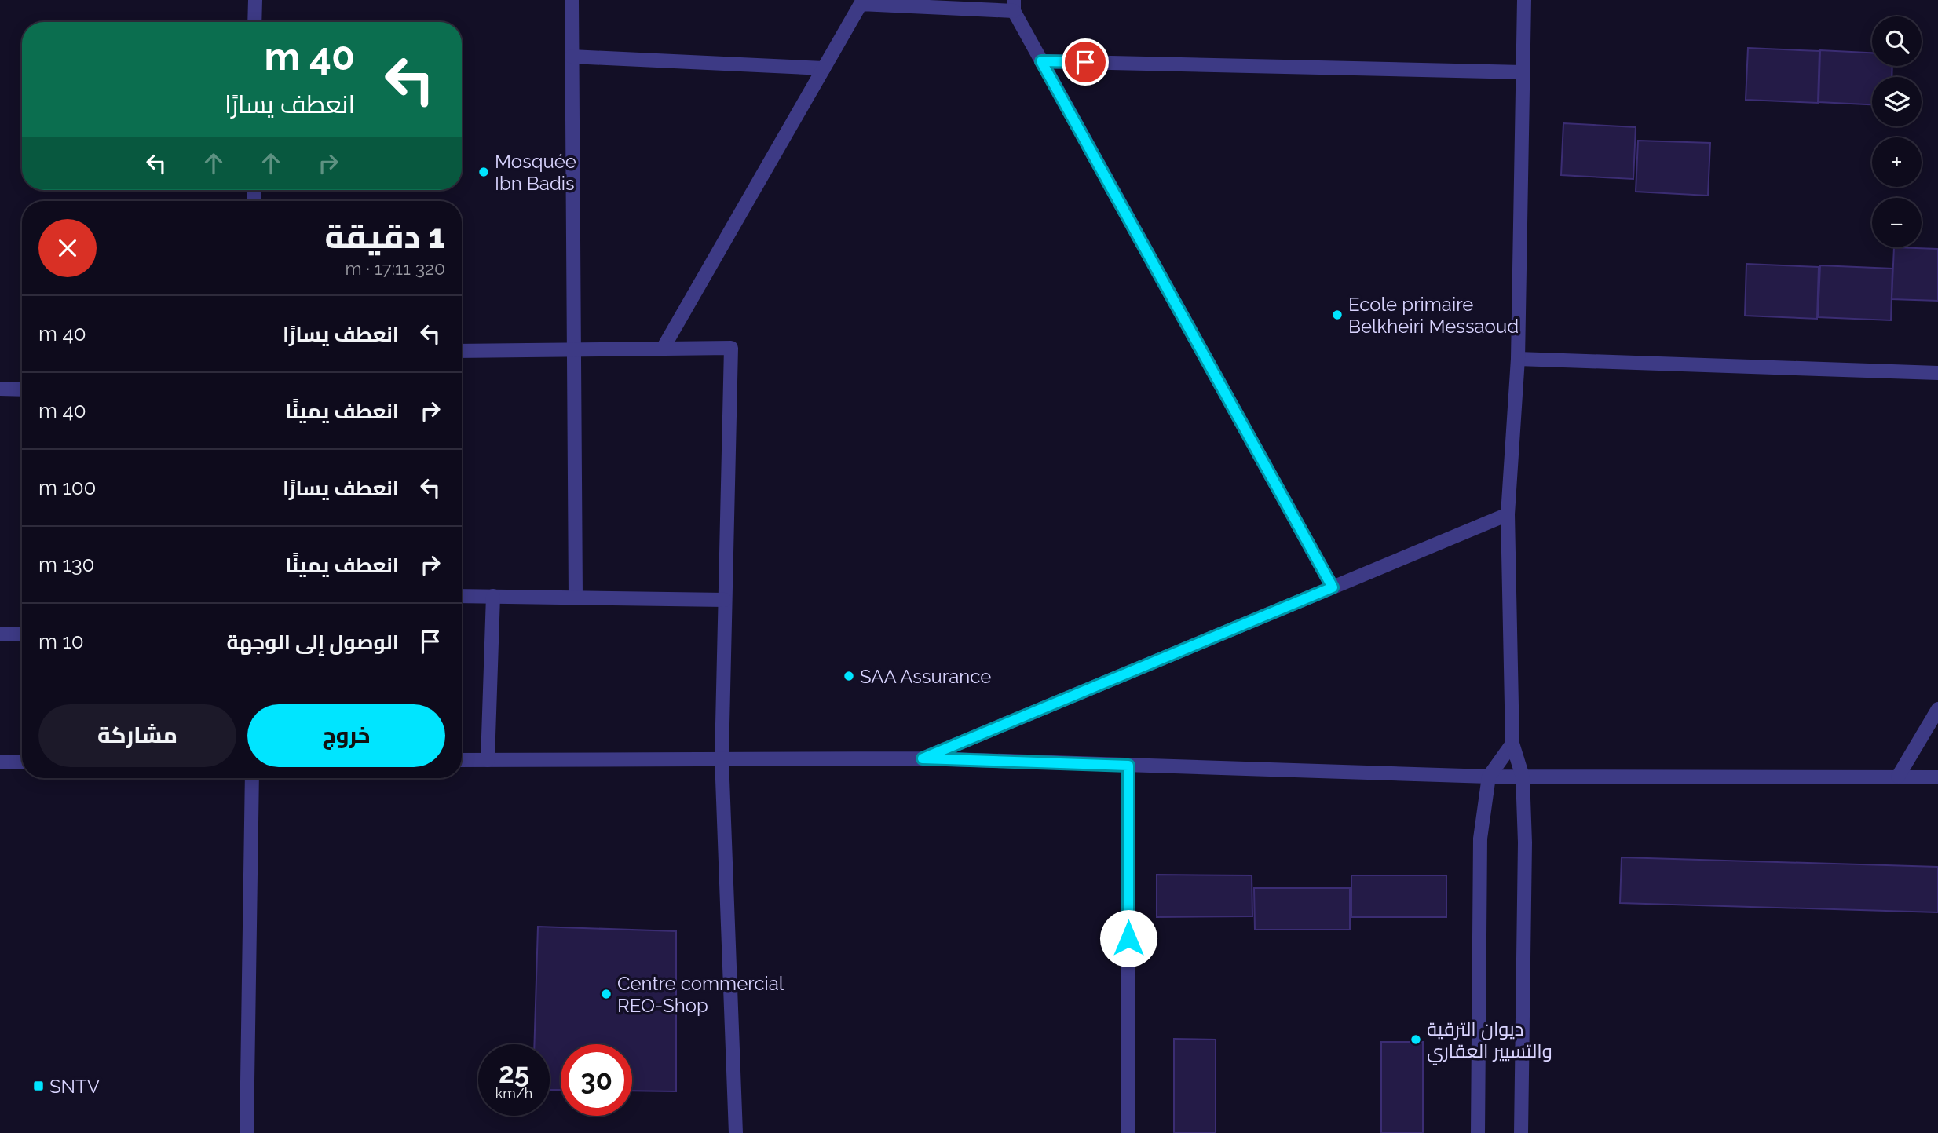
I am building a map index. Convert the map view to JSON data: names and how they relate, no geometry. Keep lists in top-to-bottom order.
{
  "places": {
    "other": [
      "Mosquée Ibn Badis",
      "Ecole primaire Belkheiri Messaoud",
      "SAA Assurance",
      "Centre commercial REO-Shop",
      "ديوان الترقية والتسيير العقاري"
    ],
    "transit": ["SNTV"]
  },
  "page": {
    "map_buttons": ["+", "−"],
    "turn": ["40 m", "انعطف يسارًا"],
    "heading": ["1 دقيقة", "320 m · 17:11"],
    "list": [
      {
        "name": "انعطف يسارًا",
        "value": "40 m"
      },
      {
        "name": "انعطف يمينًا",
        "value": "40 m"
      },
      {
        "name": "انعطف يسارًا",
        "value": "100 m"
      },
      {
        "name": "انعطف يمينًا",
        "value": "130 m"
      },
      {
        "name": "الوصول إلى الوجهة",
        "value": "10 m"
      }
    ],
    "buttons": ["خروج", "مشاركة"],
    "speed": "25 km/h",
    "limit": "30"
  }
}
